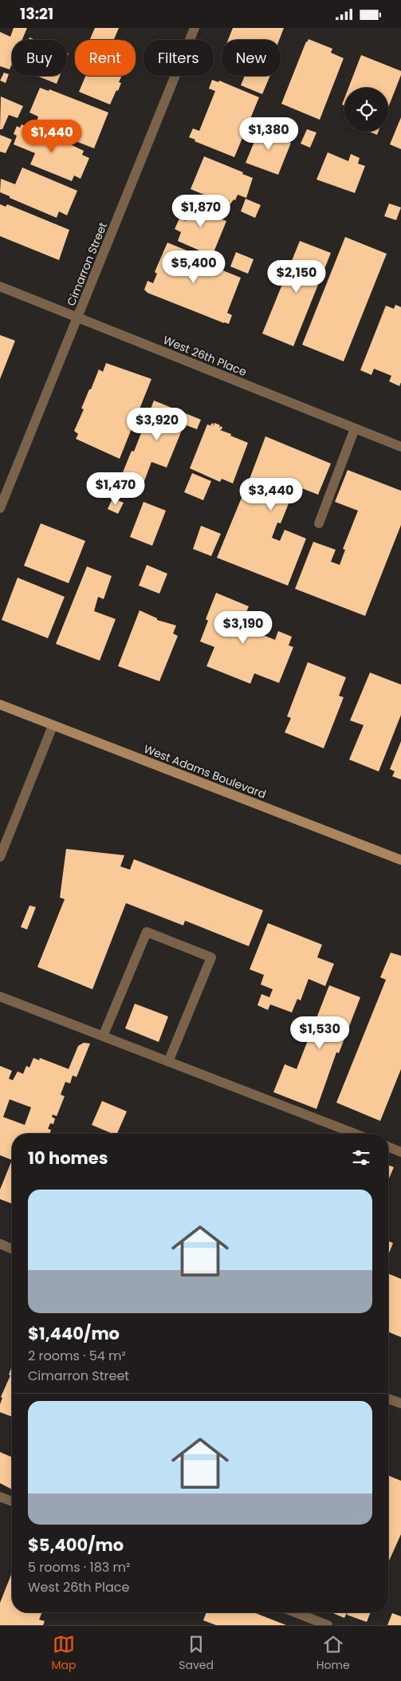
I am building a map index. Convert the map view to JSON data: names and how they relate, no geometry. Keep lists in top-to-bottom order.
{
  "streets": {
    "main road": ["West Adams Boulevard"],
    "street": ["Cimarron Street", "West 26th Place"]
  },
  "crossings": [
    ["Cimarron Street", "West 26th Place"]
  ],
  "page": {
    "status": "13:21",
    "chip": [
      "Buy",
      "Rent",
      "Filters",
      "New"
    ],
    "price": [
      "$1,380",
      "$1,440",
      "$1,870",
      "$5,400",
      "$2,150",
      "$3,920",
      "$1,470",
      "$3,440",
      "$3,190",
      "$1,530"
    ],
    "heading": "10 homes",
    "list": [
      {
        "name": "$1,440/mo",
        "note": "2 rooms · 54 m² · Cimarron Street"
      },
      {
        "name": "$5,400/mo",
        "note": "5 rooms · 183 m² · West 26th Place"
      }
    ],
    "tabs": ["Map", "Saved", "Home"]
  }
}
